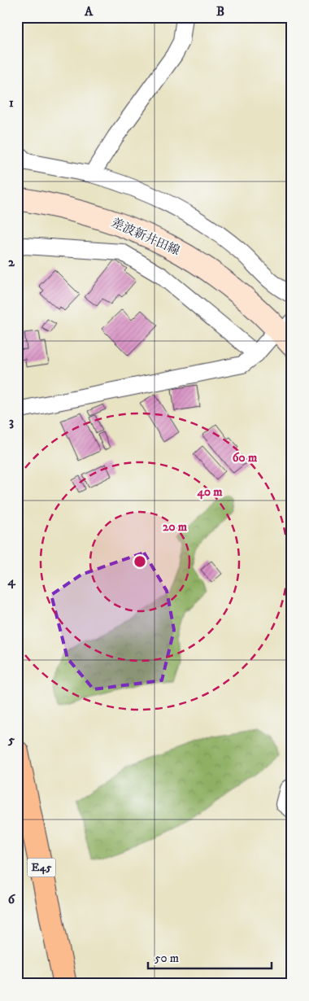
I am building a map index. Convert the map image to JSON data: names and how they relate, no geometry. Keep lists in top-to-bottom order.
{
  "streets": {
    "highway": ["E45"],
    "main road": ["差波新井田線"]
  },
  "scale_bar": "50 m",
  "grid": {
    "columns": ["A", "B"],
    "rows": [
      "1",
      "2",
      "3",
      "4",
      "5",
      "6"
    ]
  },
  "rings": ["60 m", "40 m", "20 m"]
}
